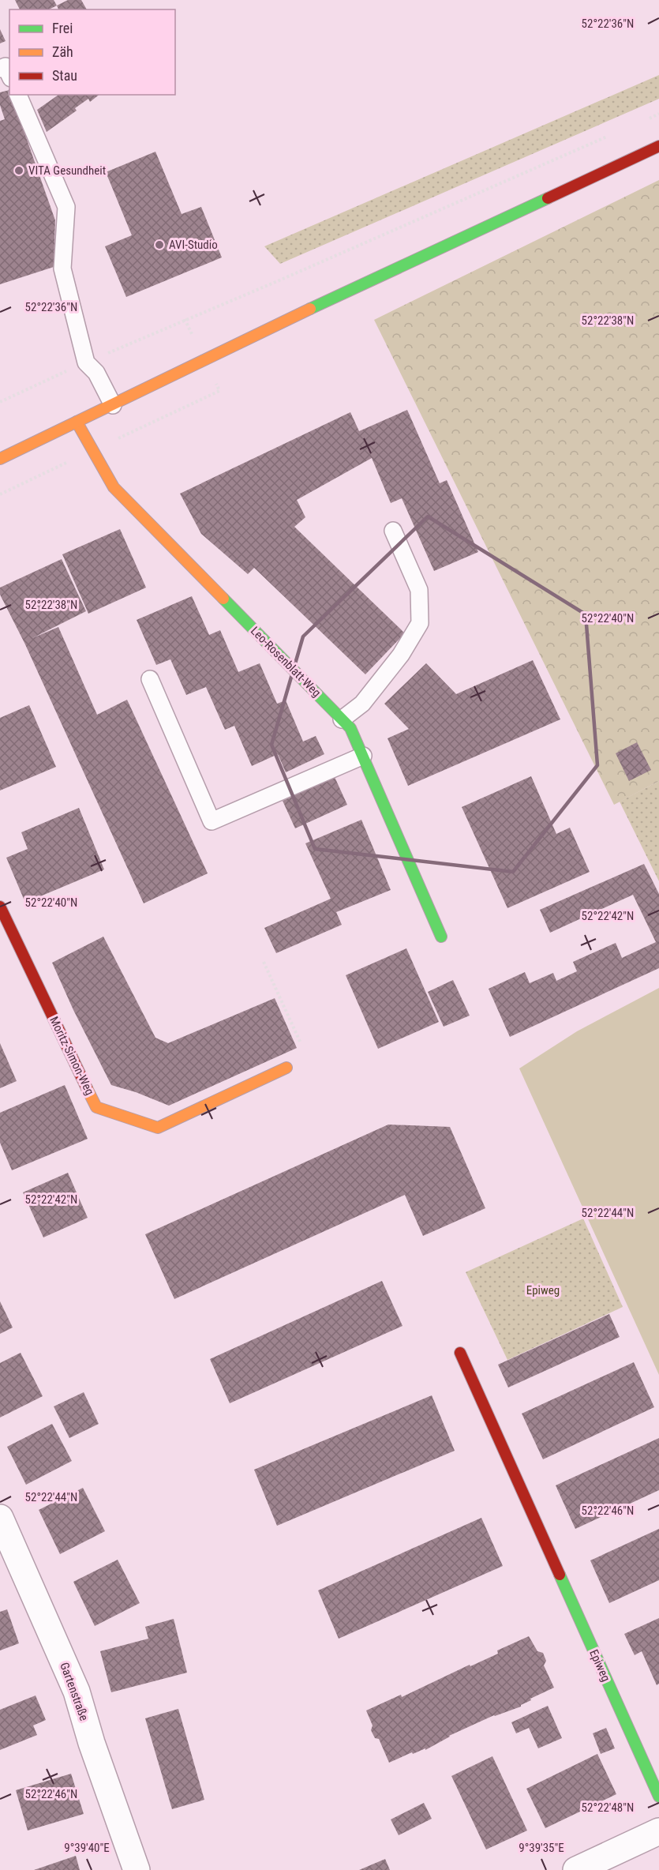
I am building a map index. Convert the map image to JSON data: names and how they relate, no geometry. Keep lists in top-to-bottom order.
{
  "streets": {
    "street": [
      "Leo-Rosenblatt-Weg",
      "Moritz-Simon-Weg",
      "Epiweg",
      "Gartenstraße"
    ]
  },
  "parks": ["Epiweg"],
  "places": ["VITA Gesundheit", "AVI-Studio"],
  "legend": ["Frei", "Zäh", "Stau"],
  "coordinates": [
    "52°22'36\"N",
    "52°22'38\"N",
    "52°22'40\"N",
    "52°22'42\"N",
    "52°22'44\"N",
    "52°22'46\"N",
    "52°22'48\"N",
    "9°39'40\"E",
    "9°39'35\"E"
  ]
}
